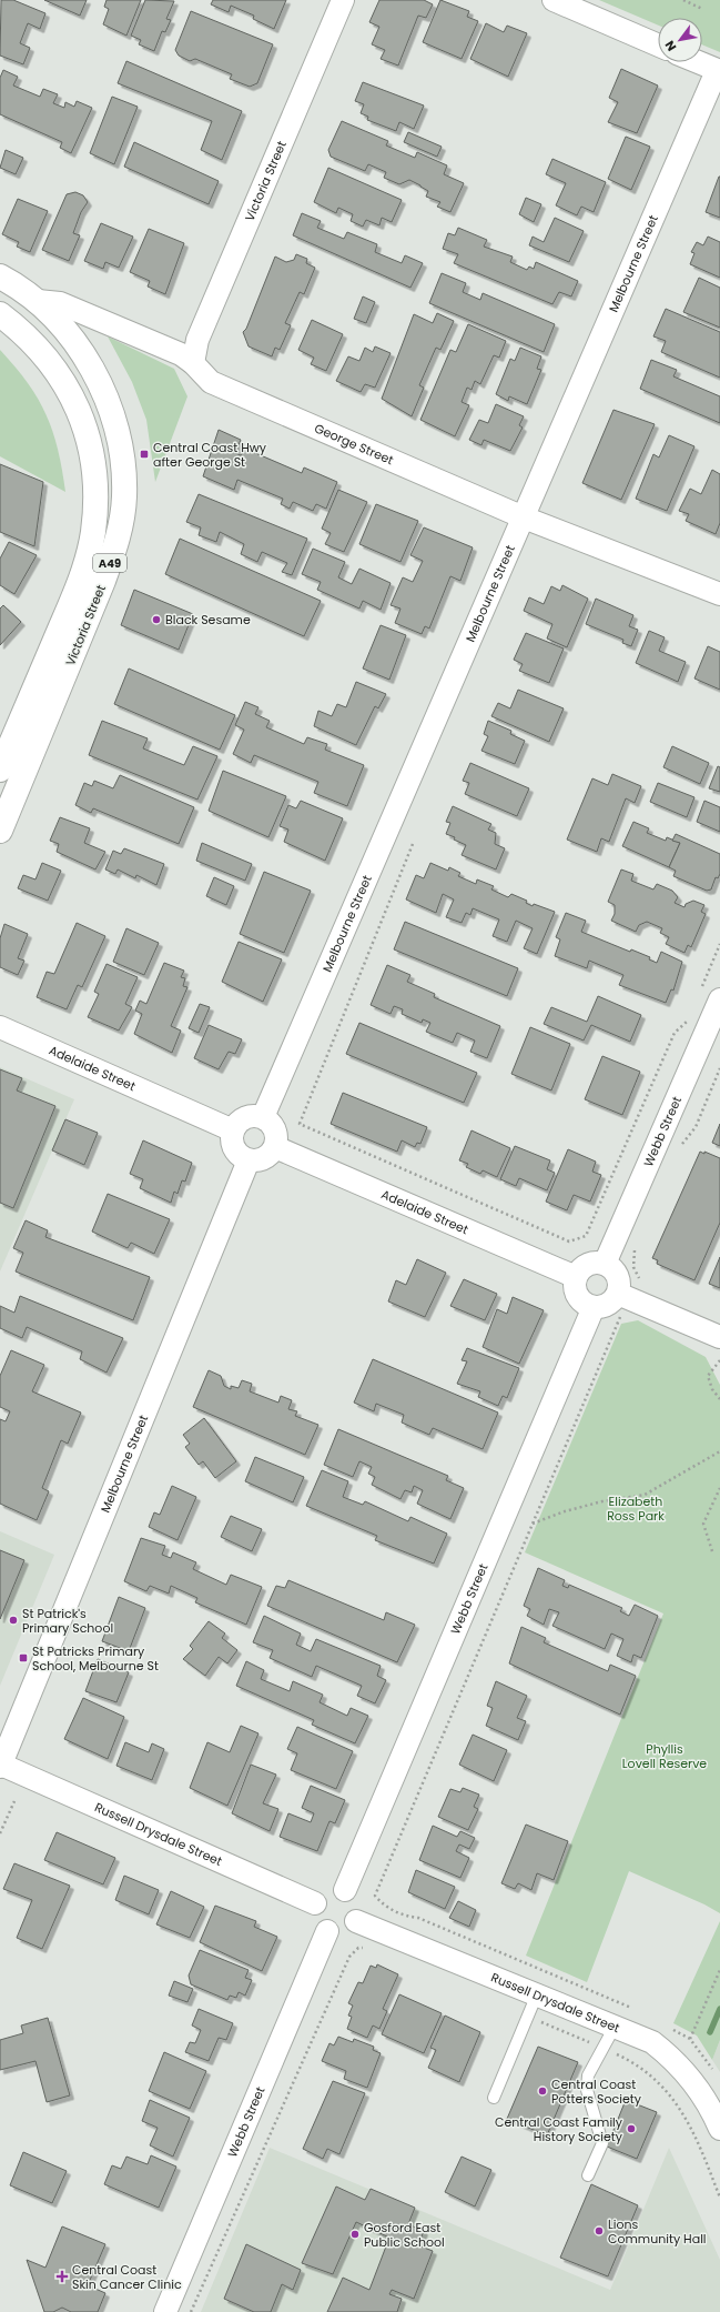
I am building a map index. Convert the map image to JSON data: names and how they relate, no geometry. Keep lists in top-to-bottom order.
{
  "streets": {
    "highway": ["Victoria Street", "George Street", "A49"],
    "street": [
      "Melbourne Street",
      "Adelaide Street",
      "Webb Street",
      "Russell Drysdale Street"
    ]
  },
  "crossings": [
    ["Victoria Street", "George Street"],
    ["Melbourne Street", "George Street"],
    ["Melbourne Street", "Adelaide Street"],
    ["Melbourne Street", "Russell Drysdale Street"],
    ["Adelaide Street", "Webb Street"],
    ["Webb Street", "Russell Drysdale Street"]
  ],
  "parks": ["Elizabeth Ross Park", "Phyllis Lovell Reserve"],
  "places": {
    "transit": ["Central Coast Hwy after George St", "St Patricks Primary School, Melbourne St"],
    "other": [
      "Black Sesame",
      "St Patrick's Primary School",
      "Central Coast Potters Society",
      "Central Coast Family History Society",
      "Lions Community Hall",
      "Gosford East Public School"
    ],
    "health": ["Central Coast Skin Cancer Clinic"]
  },
  "north": "bottom left"
}
